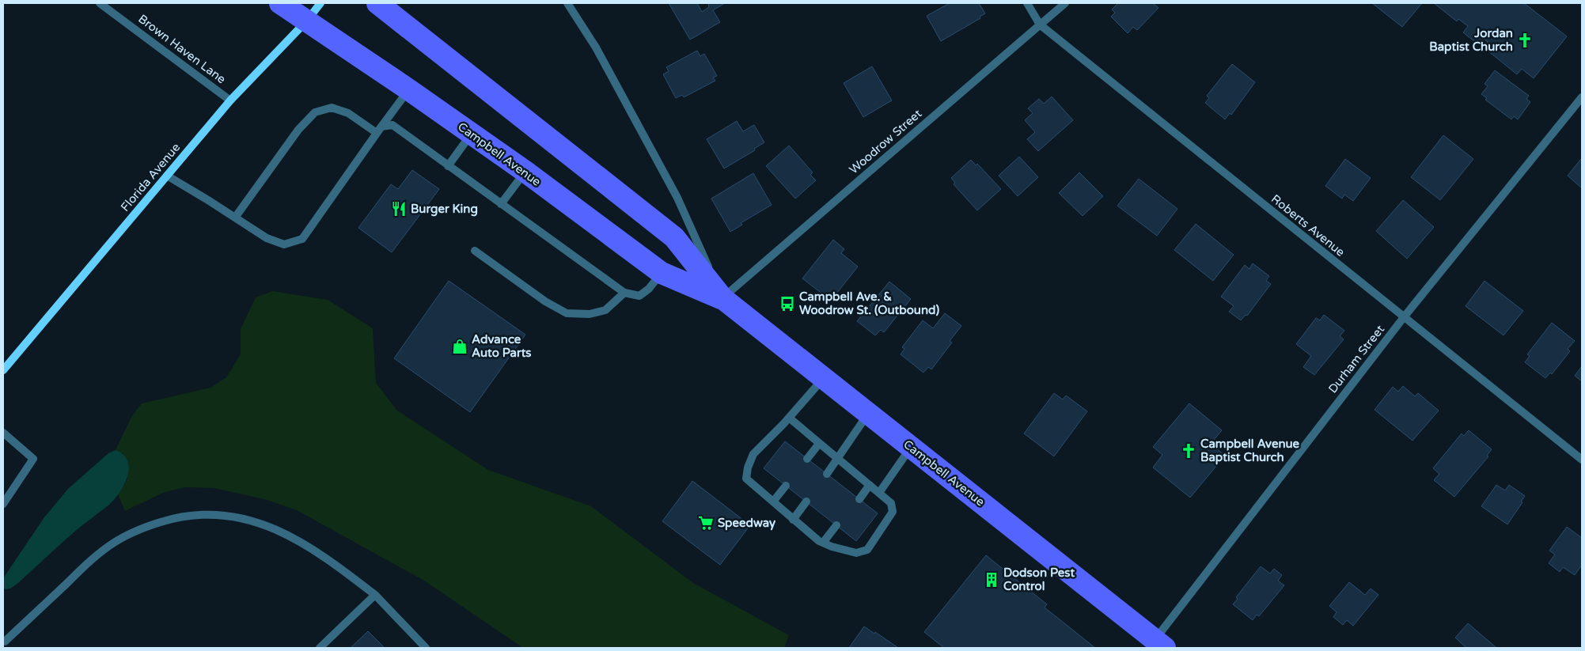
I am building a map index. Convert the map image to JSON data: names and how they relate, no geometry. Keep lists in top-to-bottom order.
{
  "streets": {
    "main road": ["Campbell Avenue", "Florida Avenue"],
    "street": [
      "Brown Haven Lane",
      "Woodrow Street",
      "Roberts Avenue",
      "Durham Street"
    ]
  },
  "crossings": [
    ["Brown Haven Lane", "Florida Avenue"],
    ["Woodrow Street", "Campbell Avenue"],
    ["Woodrow Street", "Roberts Avenue"],
    ["Campbell Avenue", "Florida Avenue"],
    ["Campbell Avenue", "Durham Street"],
    ["Roberts Avenue", "Durham Street"]
  ],
  "places": {
    "church": ["Jordan Baptist Church", "Campbell Avenue Baptist Church"],
    "restaurant": ["Burger King"],
    "bus stop": ["Campbell Ave. & Woodrow St. (Outbound)"],
    "shop": ["Advance Auto Parts"],
    "supermarket": ["Speedway"],
    "building": ["Dodson Pest Control"]
  }
}
